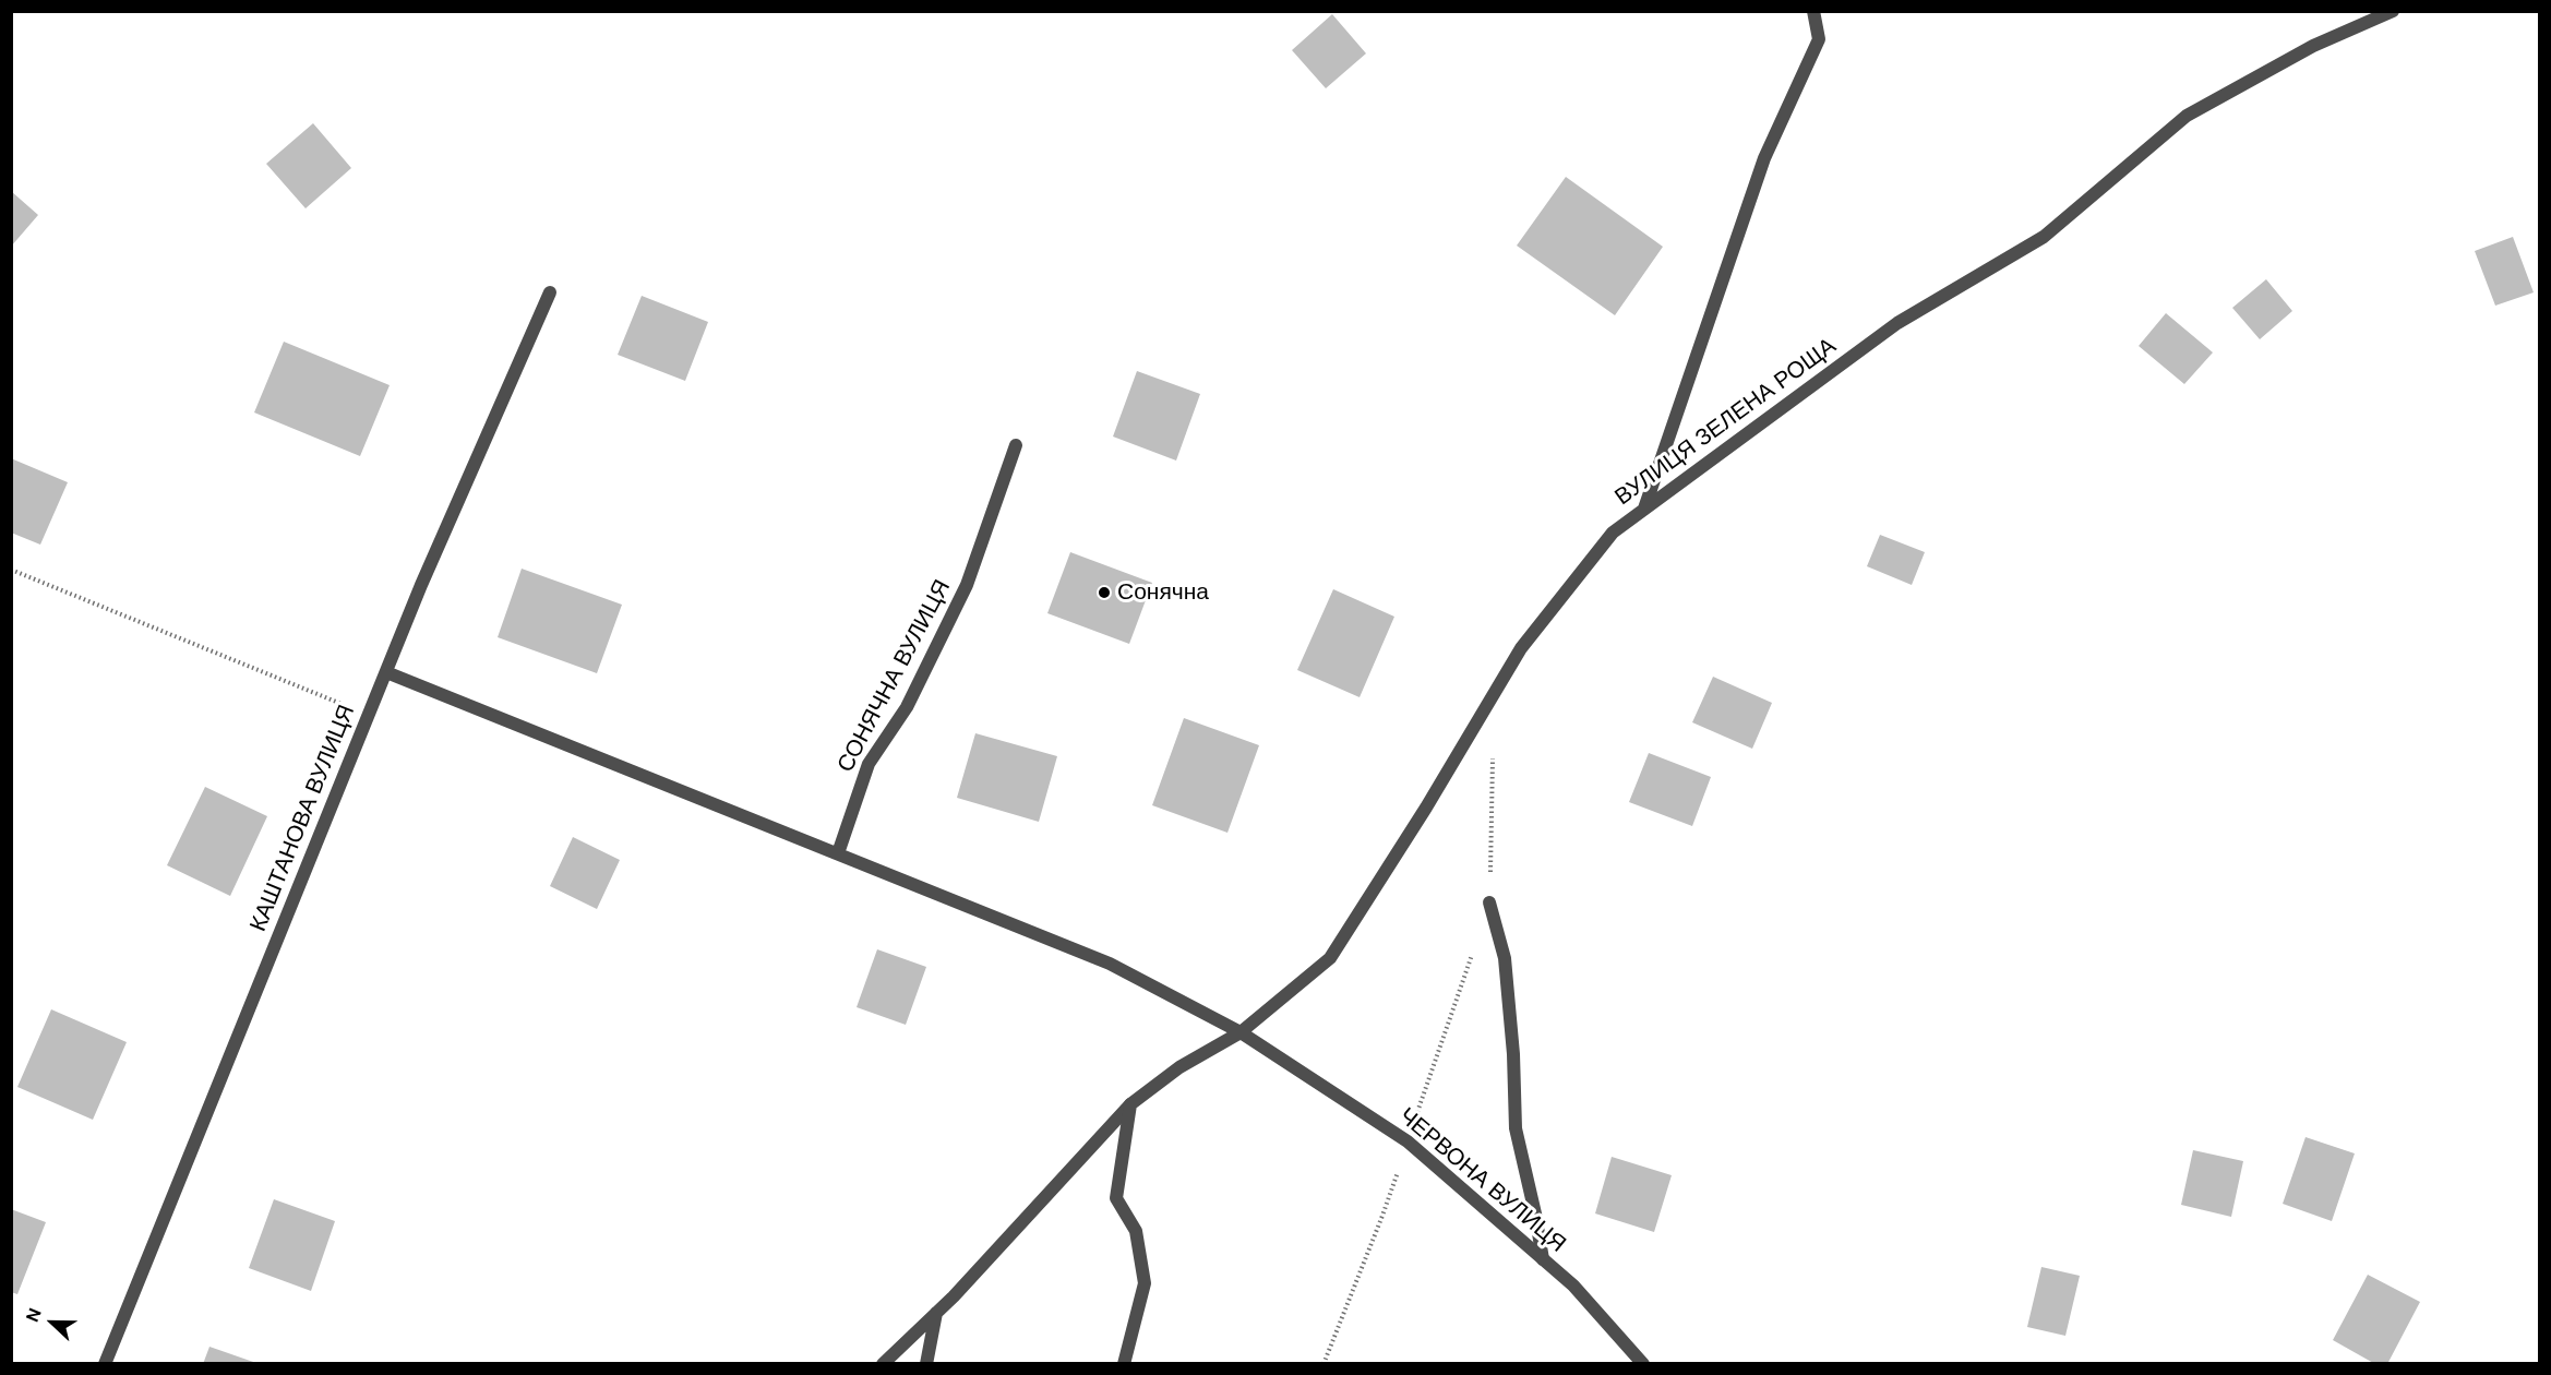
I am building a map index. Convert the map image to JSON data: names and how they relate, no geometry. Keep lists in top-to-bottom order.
{
  "streets": {
    "street": [
      "ВУЛИЦЯ ЗЕЛЕНА РОЩА",
      "СОНЯЧНА ВУЛИЦЯ",
      "КАШТАНОВА ВУЛИЦЯ",
      "ЧЕРВОНА ВУЛИЦЯ"
    ]
  },
  "crossings": [
    ["ВУЛИЦЯ ЗЕЛЕНА РОЩА", "ЧЕРВОНА ВУЛИЦЯ"],
    ["СОНЯЧНА ВУЛИЦЯ", "ЧЕРВОНА ВУЛИЦЯ"],
    ["КАШТАНОВА ВУЛИЦЯ", "ЧЕРВОНА ВУЛИЦЯ"]
  ],
  "places": ["Сонячна"],
  "north": "left"
}
